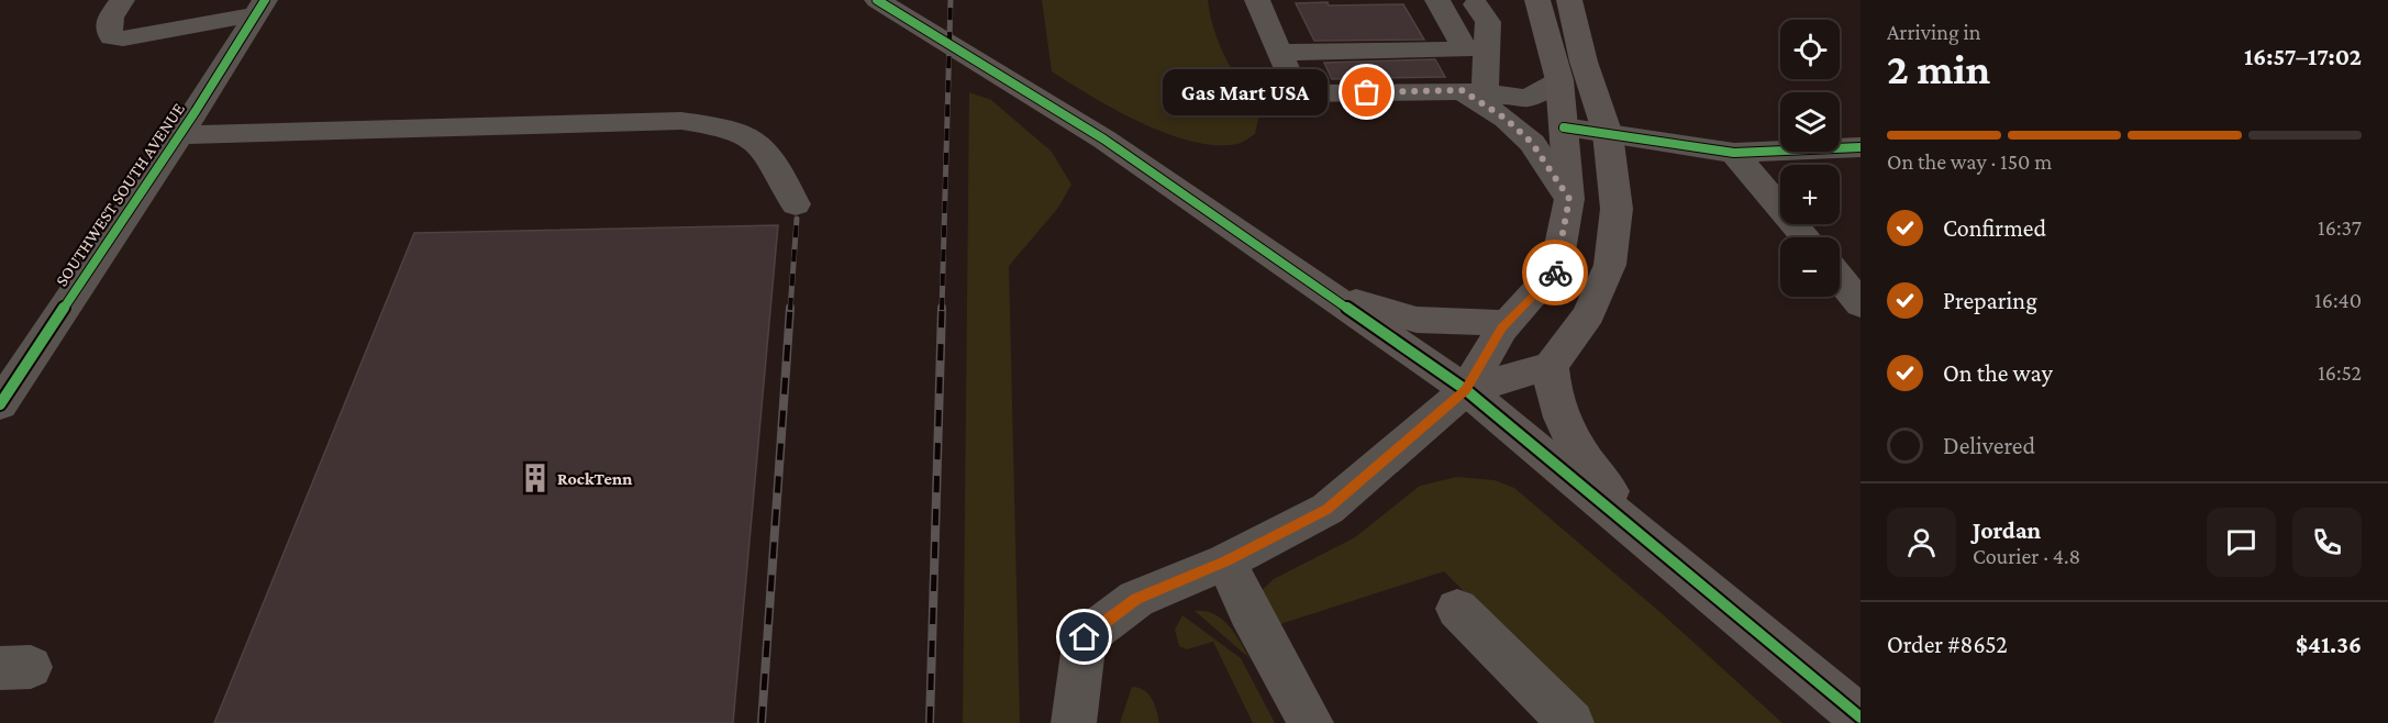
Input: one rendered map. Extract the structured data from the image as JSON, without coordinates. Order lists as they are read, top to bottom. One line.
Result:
{"streets":{"street":["SOUTHWEST SOUTH AVENUE"]},"places":{"other":["Gas Mart USA"],"building":["RockTenn"]},"page":{"heading":["2 min","Arriving in","16:57–17:02"],"panel":["Jordan","Courier · 4.8","Order #8652","$41.36"],"map_buttons":["+","−"],"bubble":"Gas Mart USA","bar":"On the way · 150 m","list":[["Confirmed","16:37"],["Preparing","16:40"],["On the way","16:52"],"Delivered"]}}
